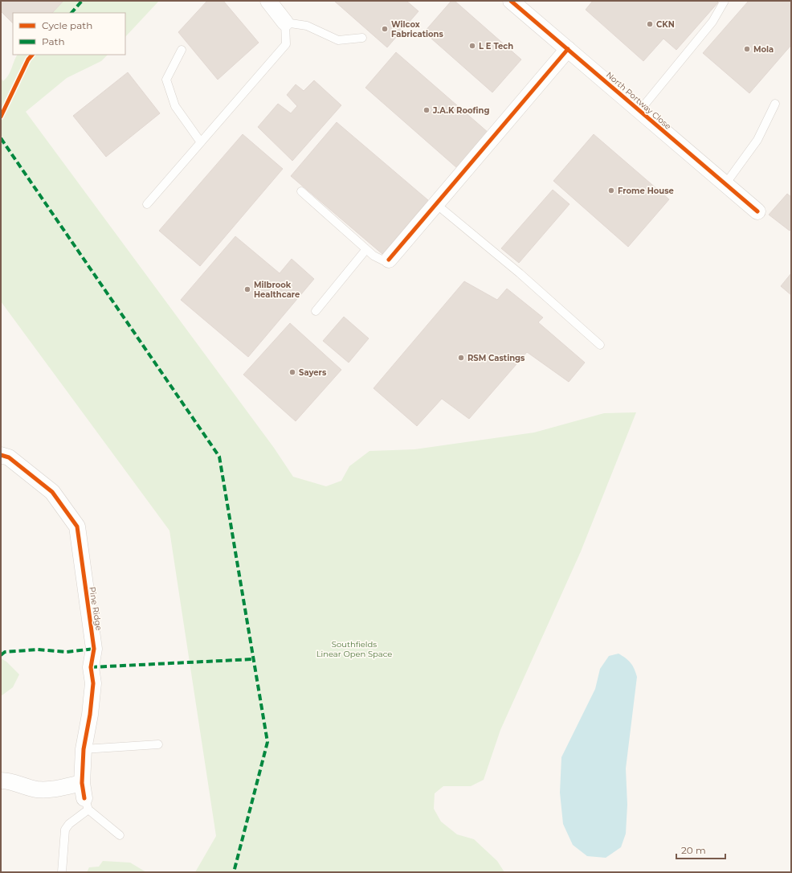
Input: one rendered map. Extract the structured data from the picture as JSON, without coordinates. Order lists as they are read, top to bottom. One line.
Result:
{"streets":{"street":["North Portway Close","Pine Ridge"]},"parks":["Southfields Linear Open Space"],"places":["CKN","Wilcox Fabrications","L E Tech","Mola","J.A.K Roofing","Frome House","Milbrook Healthcare","RSM Castings","Sayers"],"legend":["Cycle path","Path"],"scale_bar":"20 m"}
